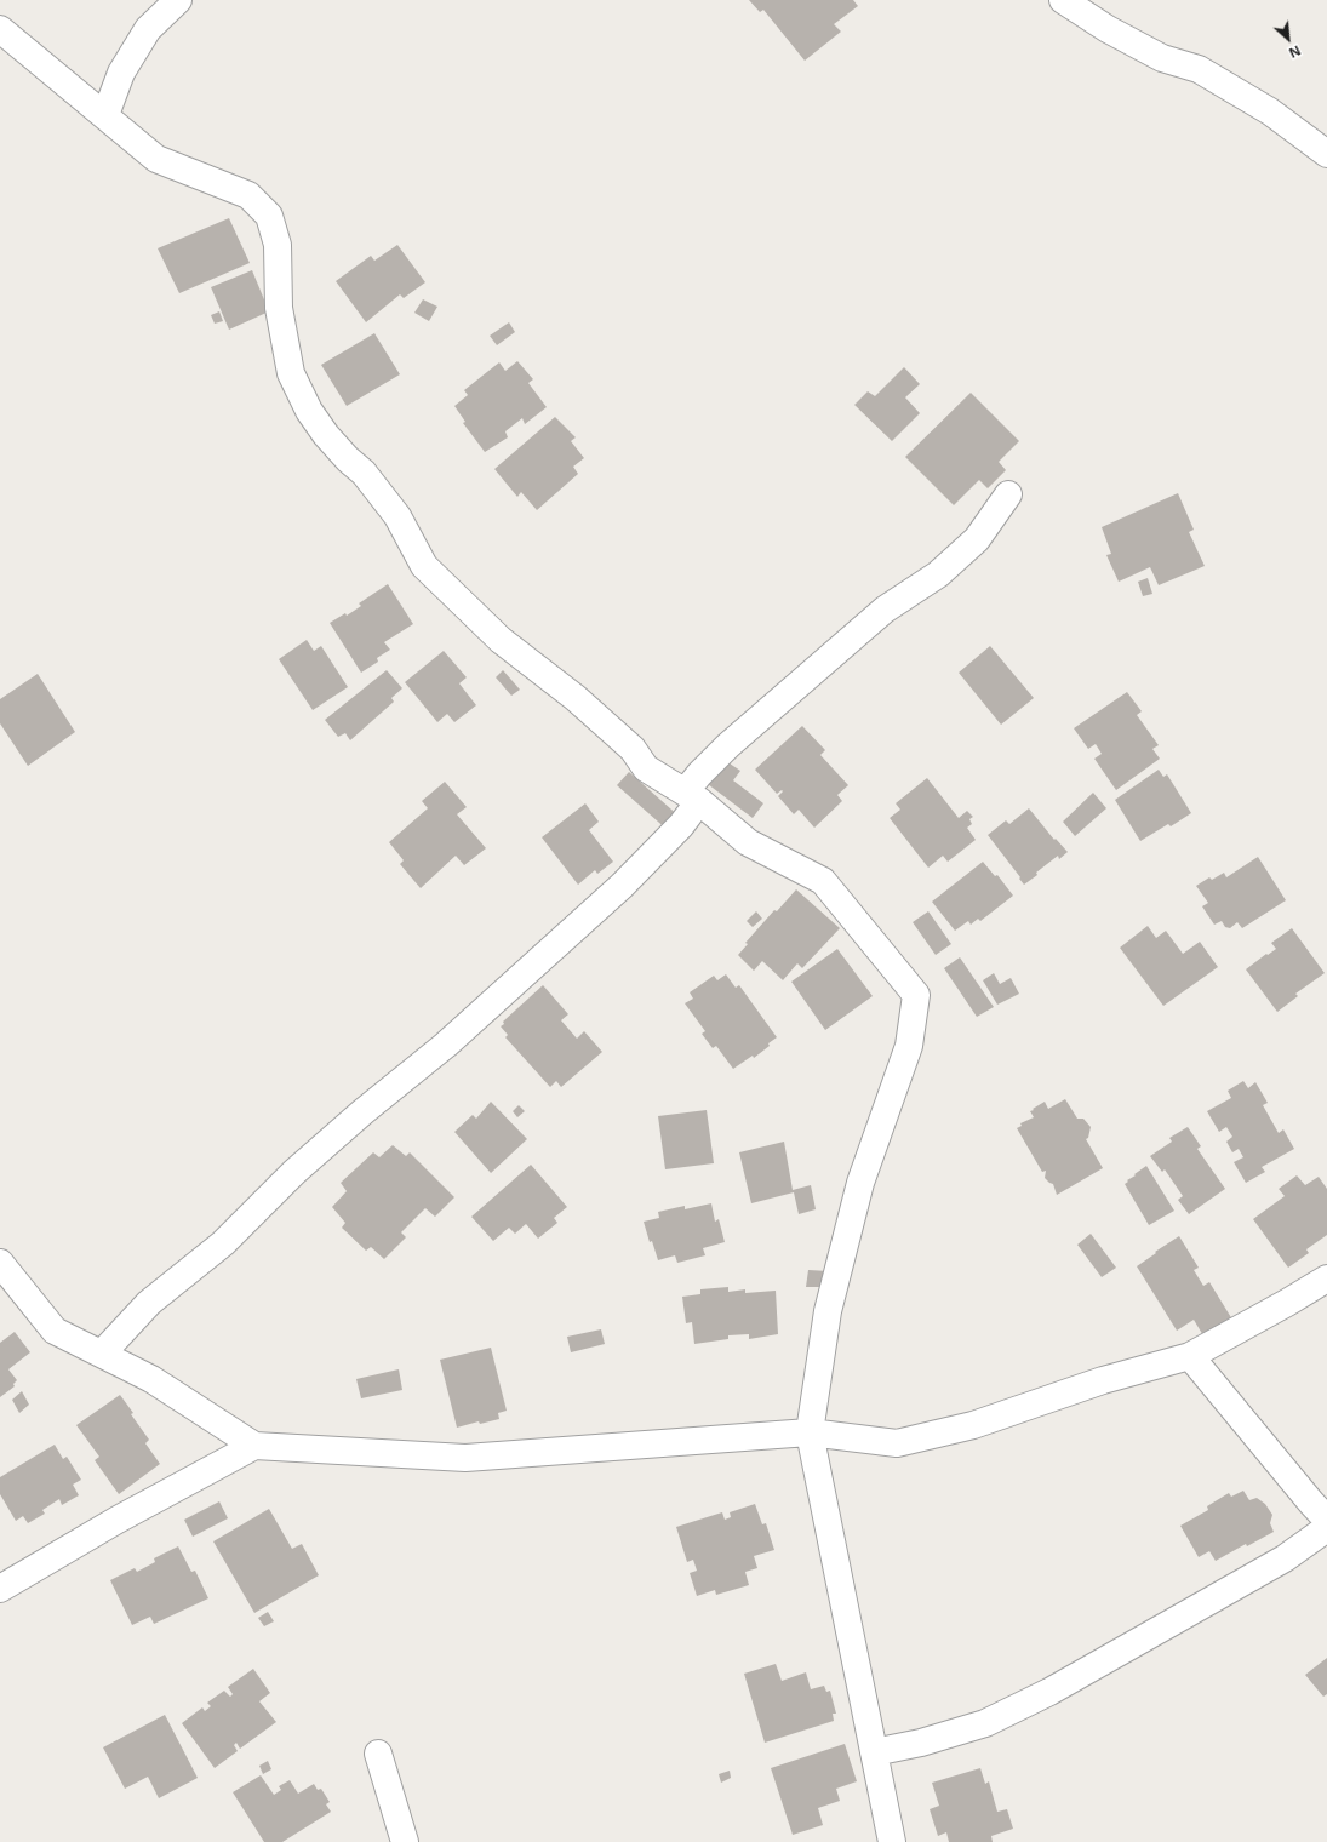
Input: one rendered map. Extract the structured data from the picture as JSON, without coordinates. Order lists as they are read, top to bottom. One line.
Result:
{"north":"bottom right"}
